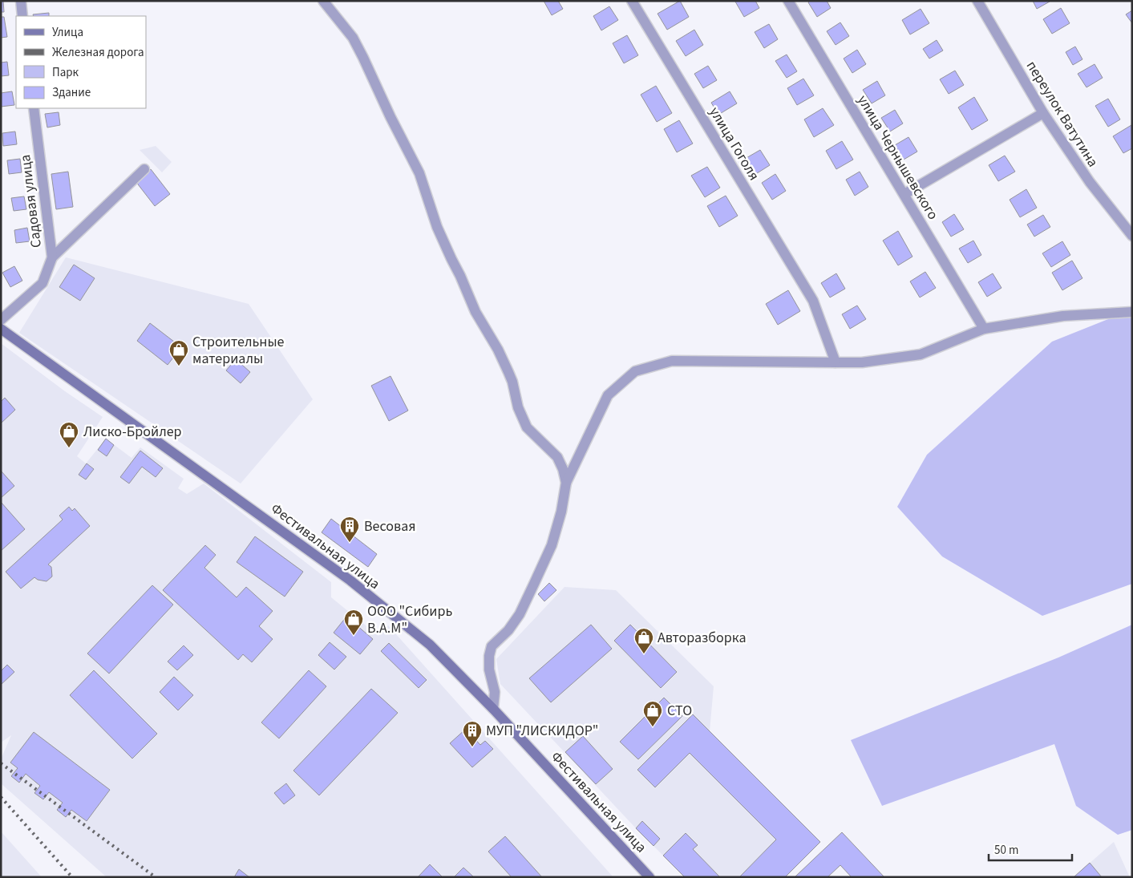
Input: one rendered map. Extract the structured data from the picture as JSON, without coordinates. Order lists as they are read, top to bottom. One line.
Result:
{"streets":{"main road":["Фестивальная улица"],"street":["переулок Ватутина","улица Гоголя","улица Чернышевского","Садовая улица"]},"places":{"shop":["Строительные материалы","Лиско-Бройлер","ООО \"Сибирь В.А.М\"","Авторазборка","СТО"],"building":["Весовая","МУП \"ЛИСКИДОР\""]},"legend":["Улица","Железная дорога","Парк","Здание"],"scale_bar":"50 m"}
